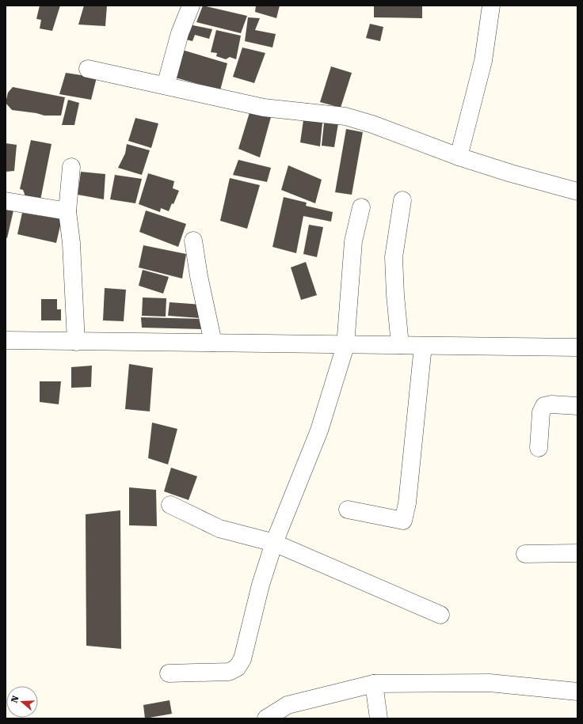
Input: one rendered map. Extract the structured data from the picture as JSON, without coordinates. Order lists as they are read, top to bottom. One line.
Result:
{"north":"left"}
